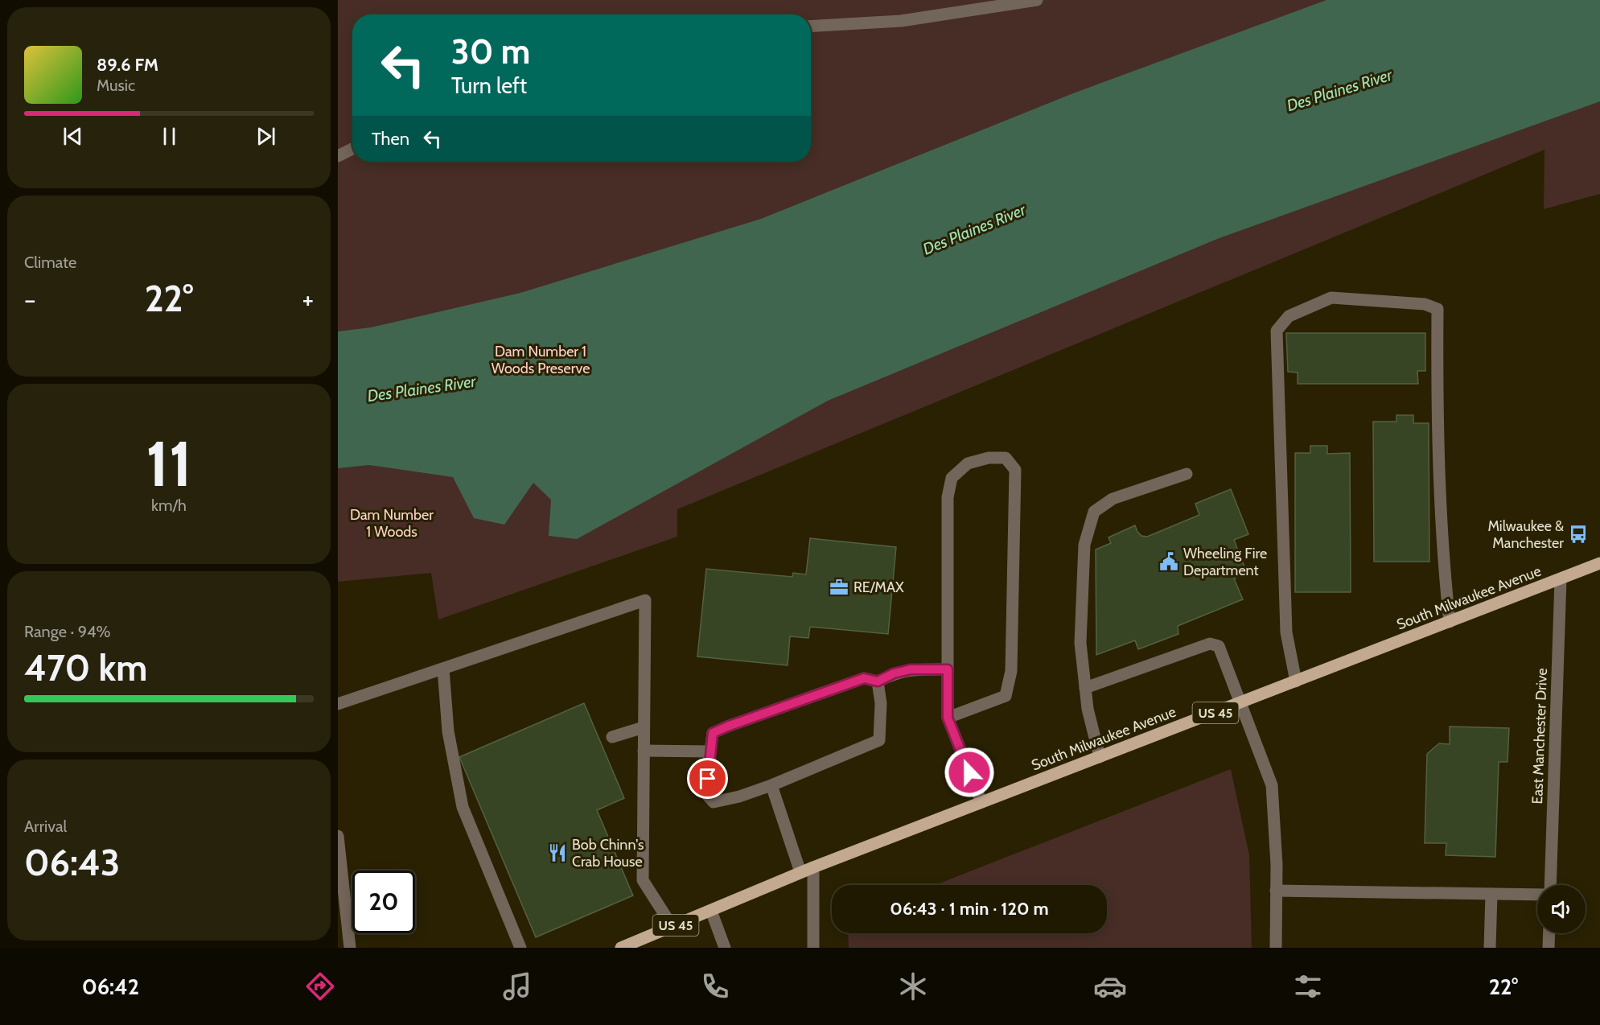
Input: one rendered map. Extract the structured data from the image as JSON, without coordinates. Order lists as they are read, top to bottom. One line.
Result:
{"streets":{"main road":["South Milwaukee Avenue","US 45"],"street":["East Manchester Drive"]},"crossings":[["South Milwaukee Avenue","East Manchester Drive"]],"water":["Des Plaines River"],"parks":["Dam Number 1 Woods Preserve","Dam Number 1 Woods"],"places":{"bus stop":["Milwaukee & Manchester"],"public building":["Wheeling Fire Department"],"office":["RE/MAX"],"restaurant":["Bob Chinn's Crab House"]},"page":{"turn":["30 m","Turn left"],"song":["89.6 FM","Music"],"then":"Then","tile":["Climate",["11","km/h"],["Range · 94%","470 km"],["Arrival","06:43"]],"heat":["−","22°","+"],"limit":"20","trip":"06:43 · 1 min · 120 m","tabs":["06:42","22°"]}}
